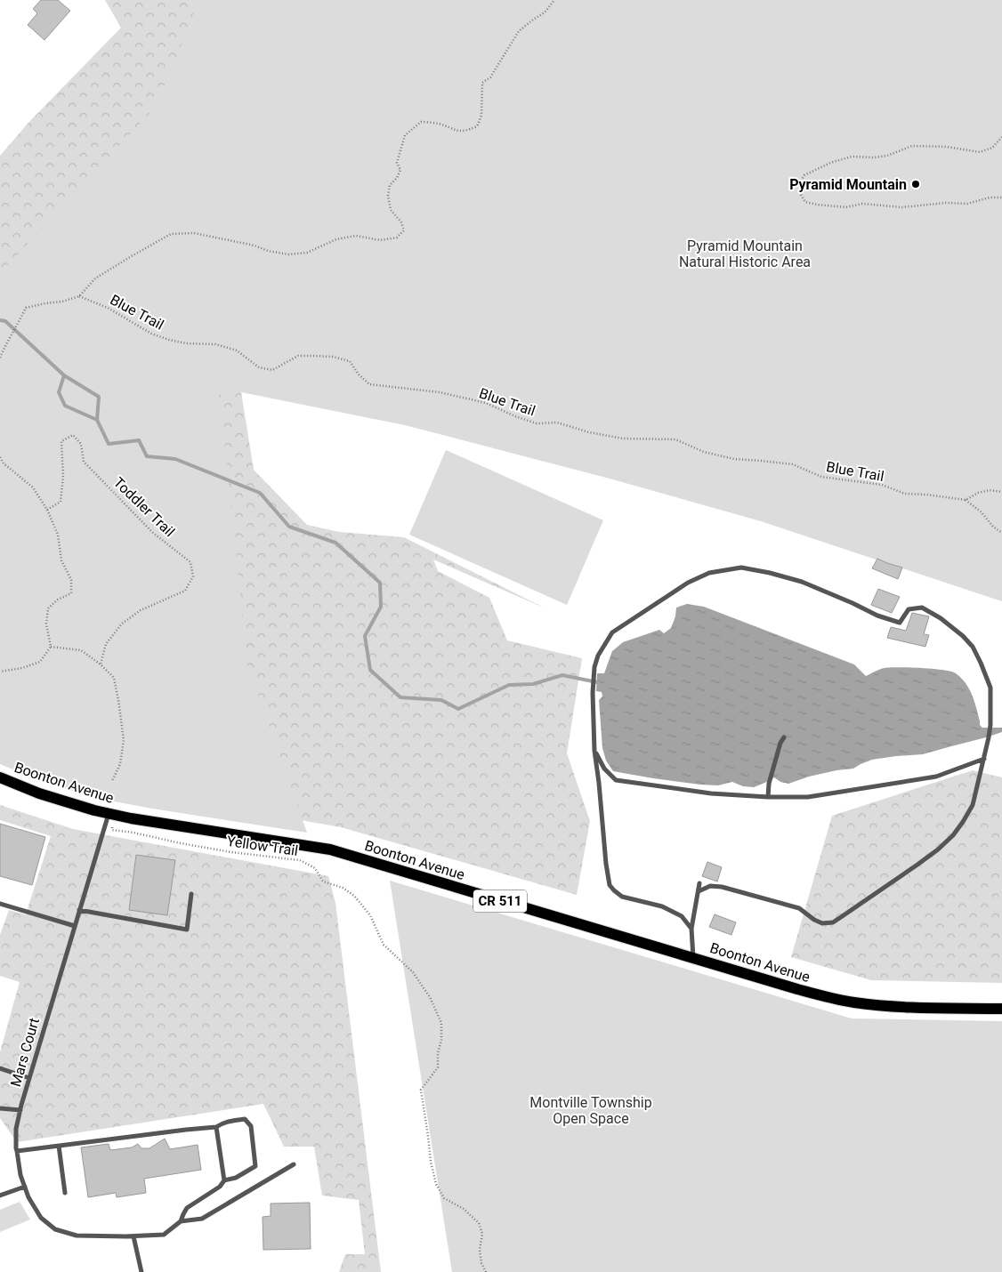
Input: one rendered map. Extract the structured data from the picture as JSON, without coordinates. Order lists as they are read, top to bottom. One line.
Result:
{"streets":{"main road":["Boonton Avenue","CR 511"],"lane":["Mars Court"],"path":["Blue Trail","Toddler Trail","Yellow Trail"]},"crossings":[["Boonton Avenue","Yellow Trail"],["Boonton Avenue","Mars Court"],["Yellow Trail","Mars Court"]],"parks":["Pyramid Mountain Natural Historic Area","Montville Township Open Space"],"places":["Pyramid Mountain"]}
